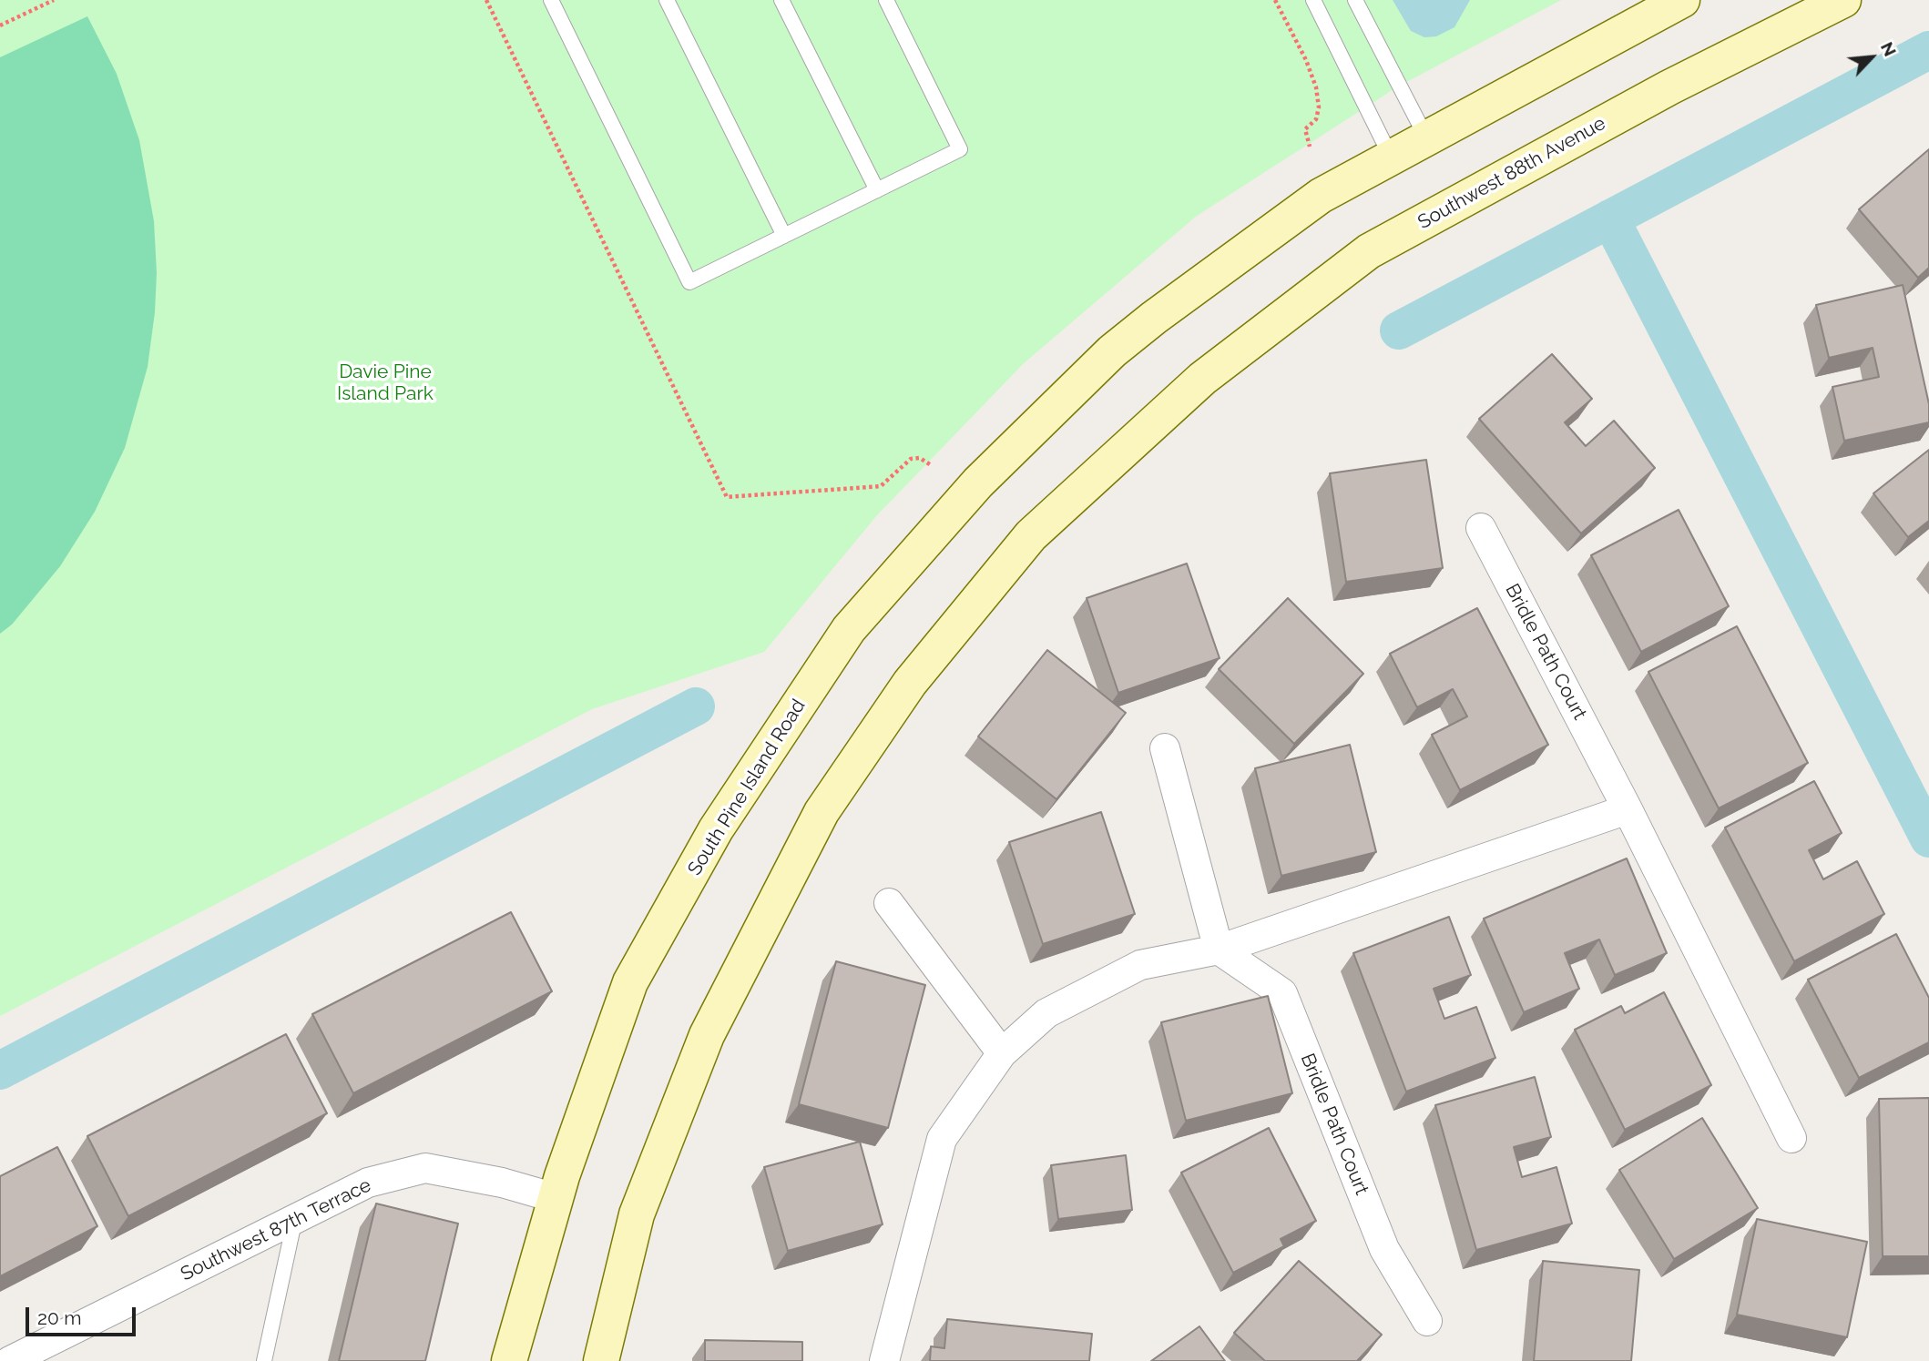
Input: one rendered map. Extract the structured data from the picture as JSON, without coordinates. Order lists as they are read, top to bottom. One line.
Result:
{"streets":{"main road":["Southwest 88th Avenue","South Pine Island Road"],"street":["Bridle Path Court","Southwest 87th Terrace"]},"crossings":[["South Pine Island Road","Southwest 87th Terrace"]],"parks":["Davie Pine Island Park"],"scale_bar":"20 m","north":"top right"}
